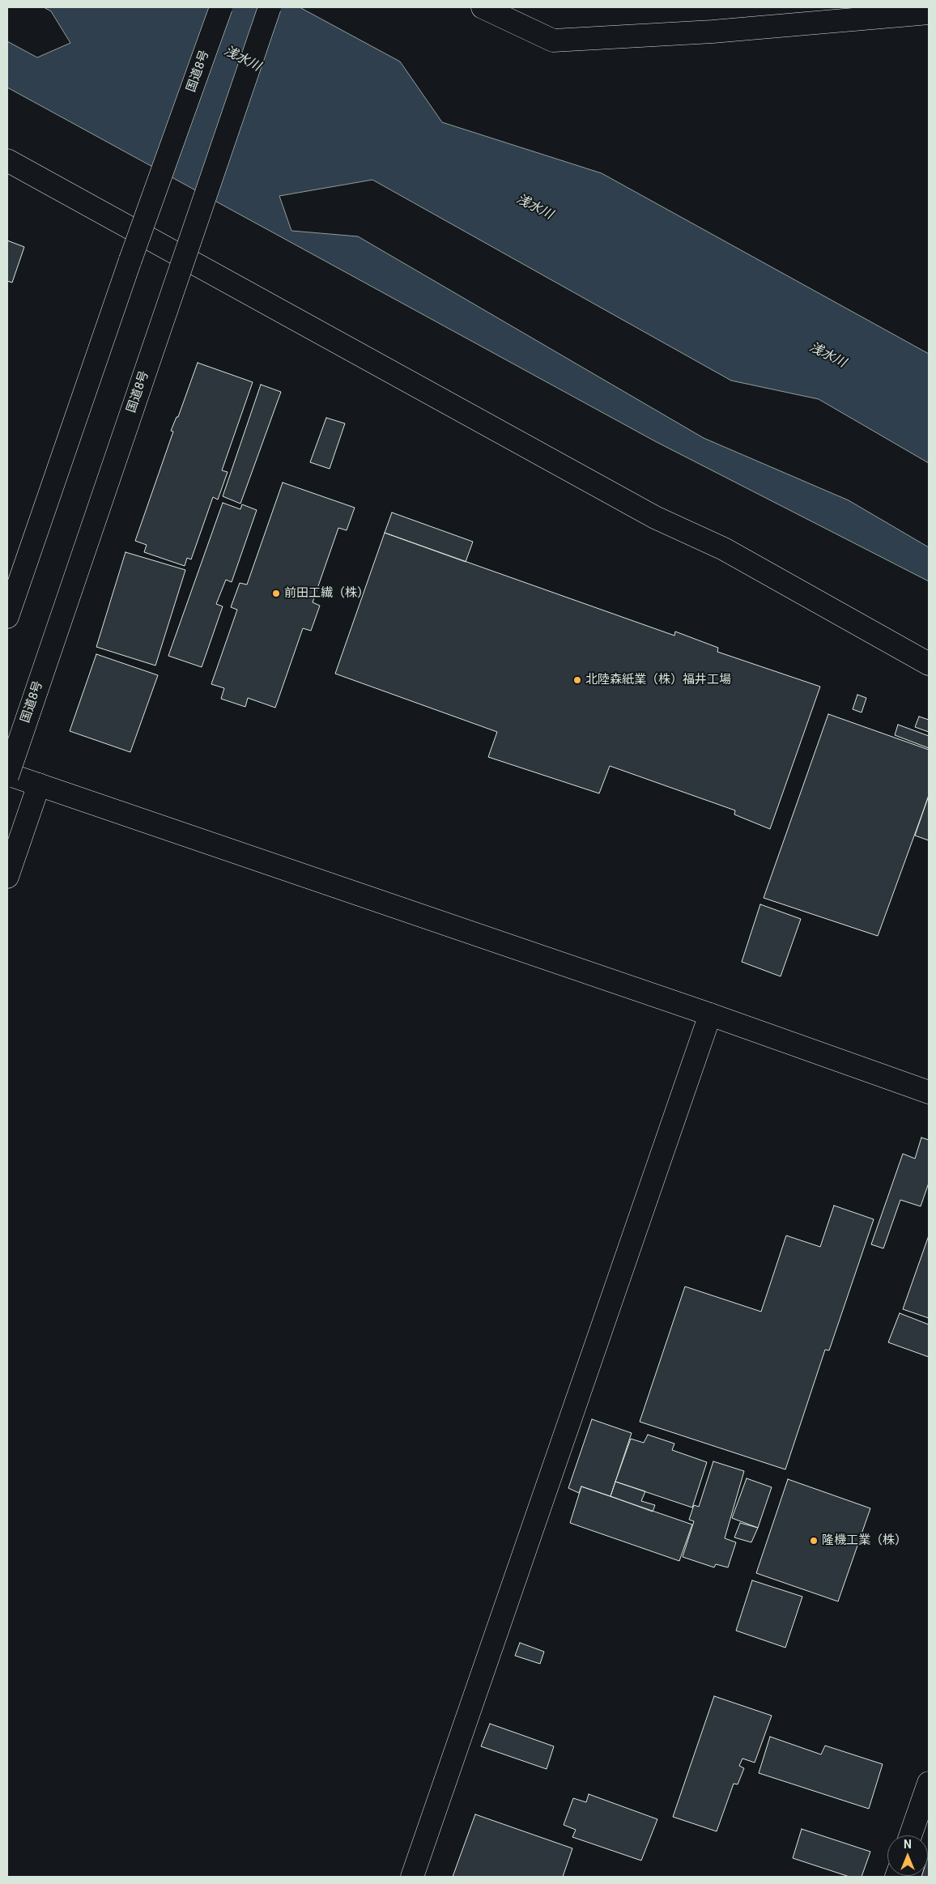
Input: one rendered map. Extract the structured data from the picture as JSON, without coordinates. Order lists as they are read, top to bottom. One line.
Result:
{"streets":{"main road":["国道8号"]},"water":["浅水川"],"places":["前田工繊（株）","北陸森紙業（株）福井工場","隆機工業（株）"],"north":"top"}
